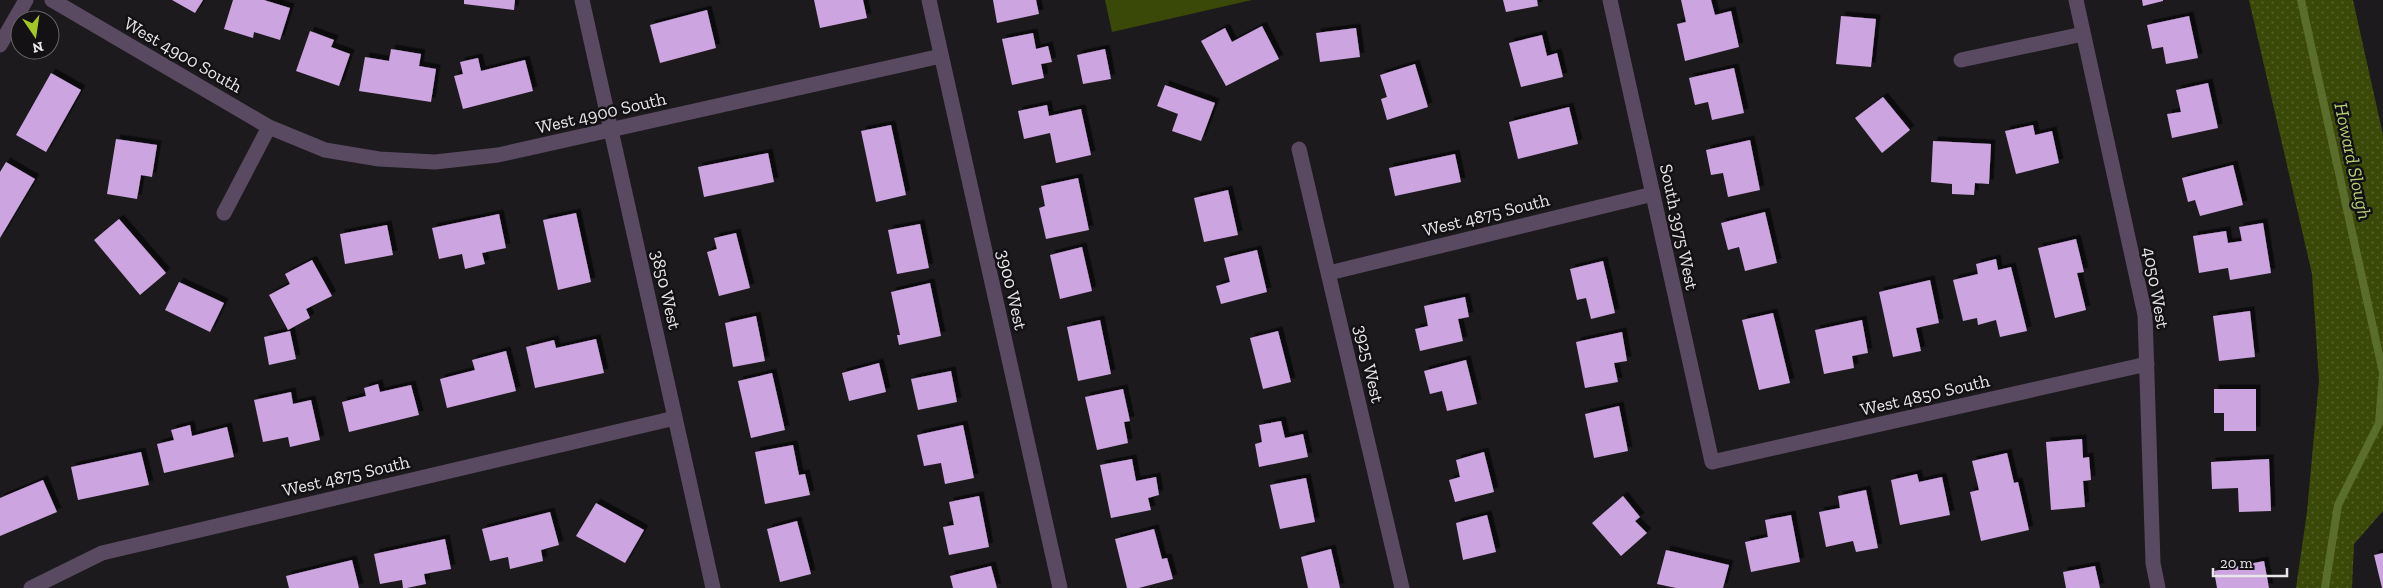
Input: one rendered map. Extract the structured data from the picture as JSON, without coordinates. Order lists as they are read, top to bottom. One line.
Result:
{"streets":{"street":["West 4900 South","West 4875 South","South 3975 West","4050 West","3850 West","3900 West","3925 West","West 4850 South"]},"crossings":[["West 4900 South","3850 West"],["West 4900 South","3900 West"],["West 4875 South","South 3975 West"],["West 4875 South","3850 West"],["West 4875 South","3925 West"],["South 3975 West","West 4850 South"],["4050 West","West 4850 South"]],"water":["Howard Slough"],"scale_bar":"20 m","north":"bottom"}
